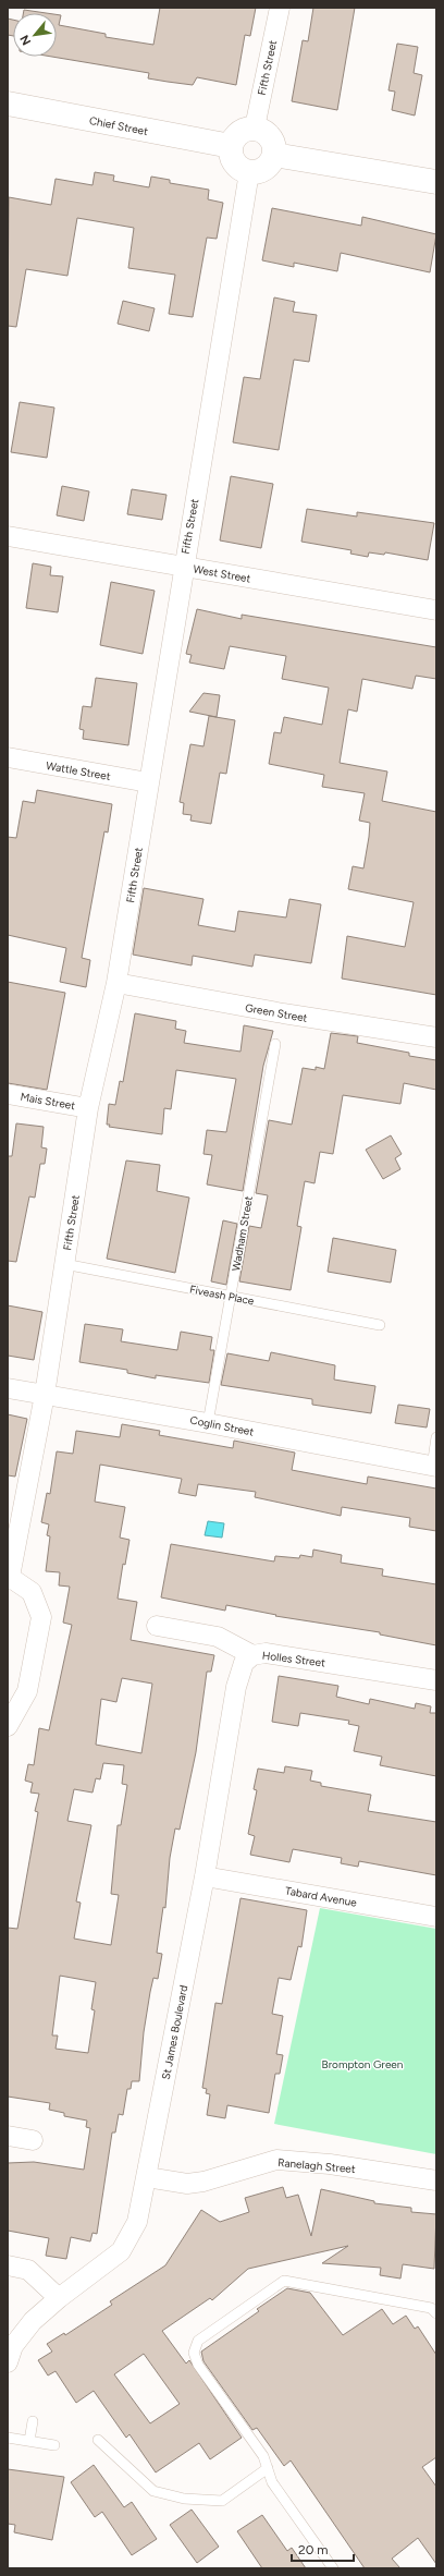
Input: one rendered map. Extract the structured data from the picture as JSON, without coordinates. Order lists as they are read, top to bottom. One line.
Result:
{"streets":{"street":["Fifth Street","Chief Street","West Street","Wattle Street","Green Street","Mais Street","Coglin Street","Holles Street","Tabard Avenue","St James Boulevard","Ranelagh Street"],"lane":["Wadham Street","Fiveash Place"]},"crossings":[["Fifth Street","Chief Street"],["Fifth Street","West Street"],["Fifth Street","Wattle Street"],["Fifth Street","Green Street"],["Fifth Street","Mais Street"],["Fifth Street","Fiveash Place"],["Fifth Street","Coglin Street"],["Wadham Street","Fiveash Place"],["Wadham Street","Coglin Street"],["Holles Street","St James Boulevard"],["Tabard Avenue","St James Boulevard"],["St James Boulevard","Ranelagh Street"]],"parks":["Brompton Green"],"scale_bar":"20 m","north":"bottom left"}
